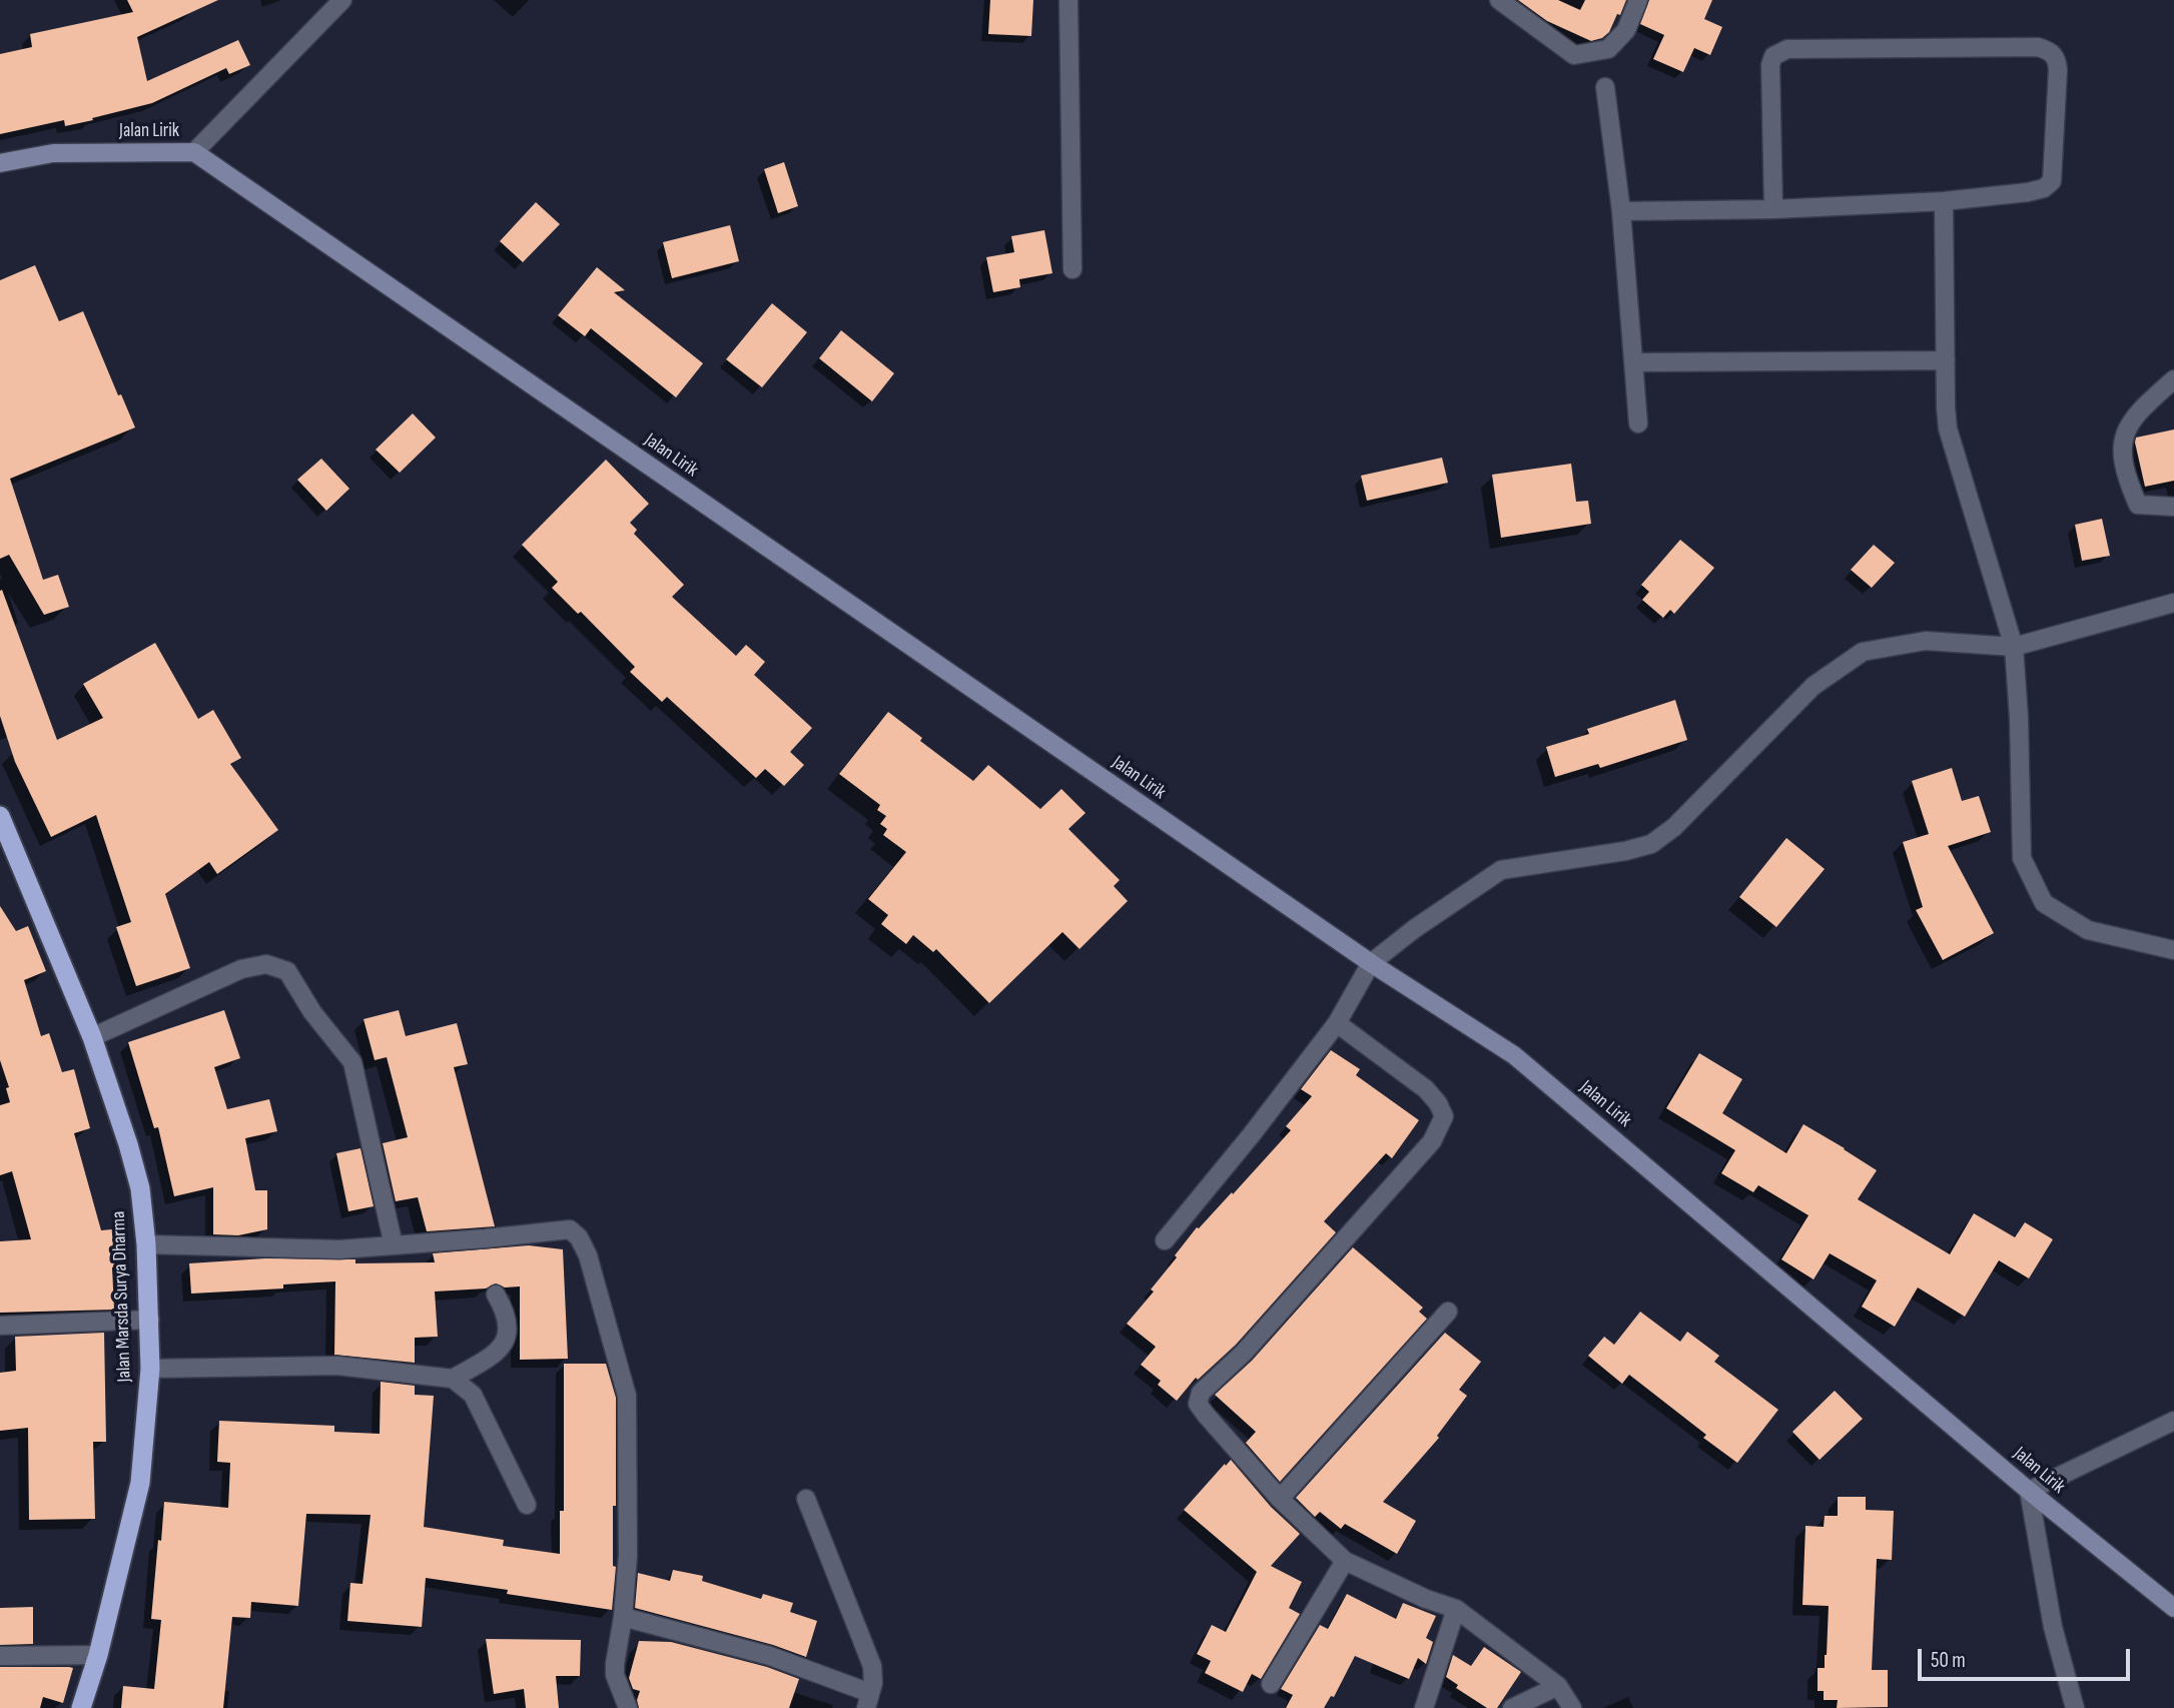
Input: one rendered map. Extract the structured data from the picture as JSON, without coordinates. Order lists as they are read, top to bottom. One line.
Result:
{"streets":{"highway":["Jalan Marsda Surya Dharma"],"main road":["Jalan Lirik"]},"scale_bar":"50 m"}
